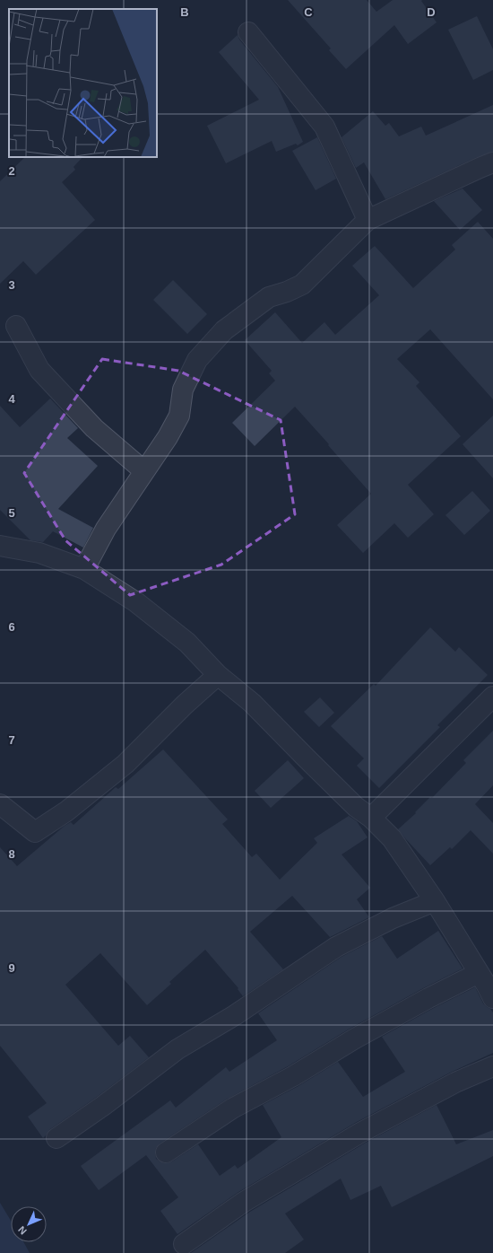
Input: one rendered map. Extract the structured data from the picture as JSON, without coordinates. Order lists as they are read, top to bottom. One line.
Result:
{"north":"bottom left","grid":{"columns":["B","C","D"],"rows":["2","3","4","5","6","7","8","9"]}}
